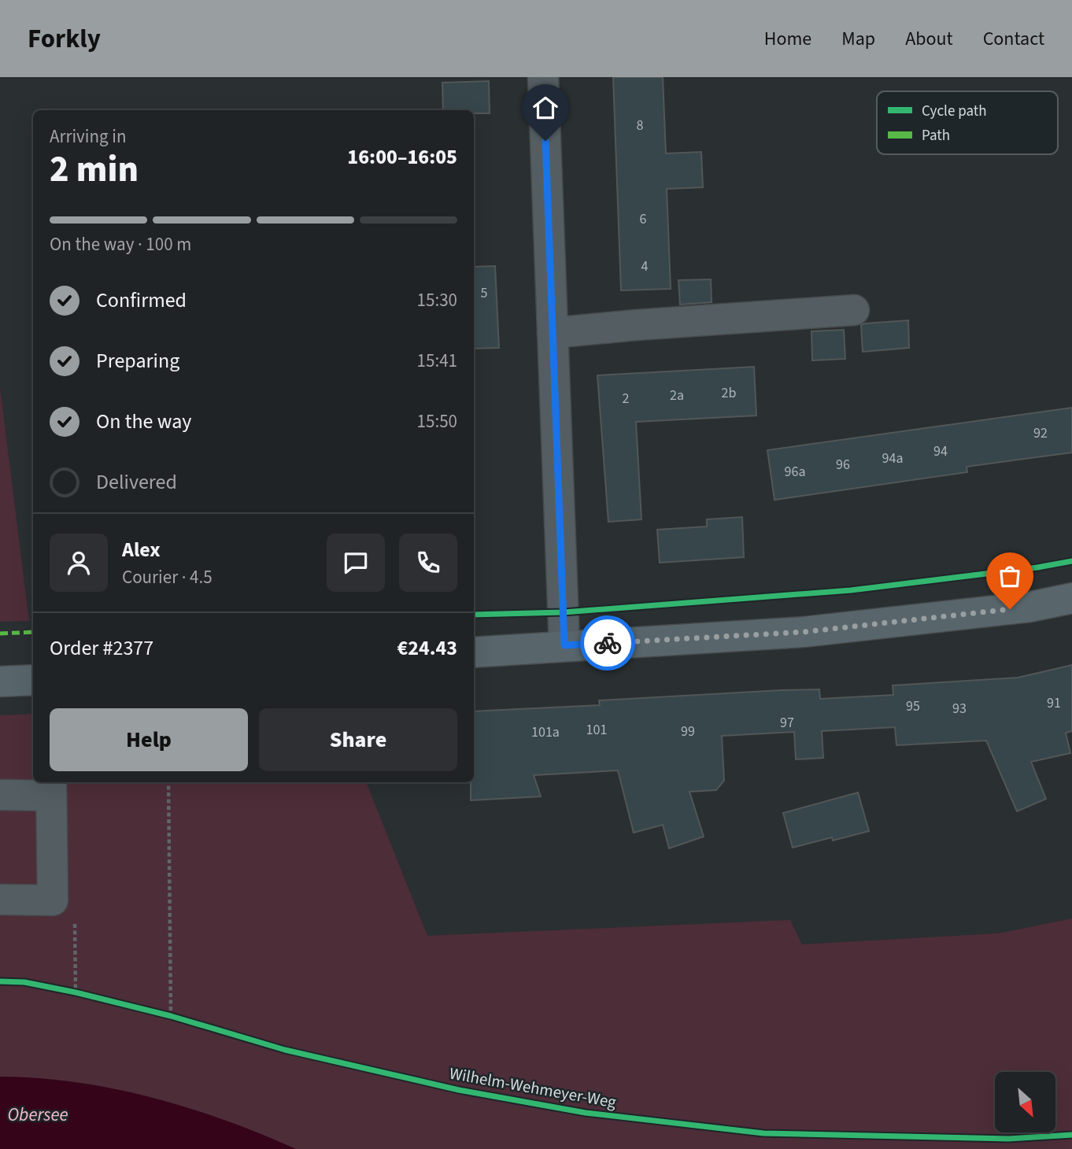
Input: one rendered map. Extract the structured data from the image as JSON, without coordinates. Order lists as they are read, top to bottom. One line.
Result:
{"streets":{"cycle path":["Wilhelm-Wehmeyer-Weg"]},"water":["Obersee"],"house_numbers":["8","6","4","5","2b","2a","2","92","94","94a","96","96a","91","95","93","97","101","99","101a"],"legend":["Cycle path","Path"],"north":"bottom right","page":{"header":"Forkly","nav":["Home","Map","About","Contact"],"heading":["2 min","Arriving in","16:00–16:05"],"panel":["Alex","Courier · 4.5","Order #2377","€24.43"],"bar":"On the way · 100 m","list":[["Confirmed","15:30"],["Preparing","15:41"],["On the way","15:50"],"Delivered"],"buttons":["Help","Share"]}}
